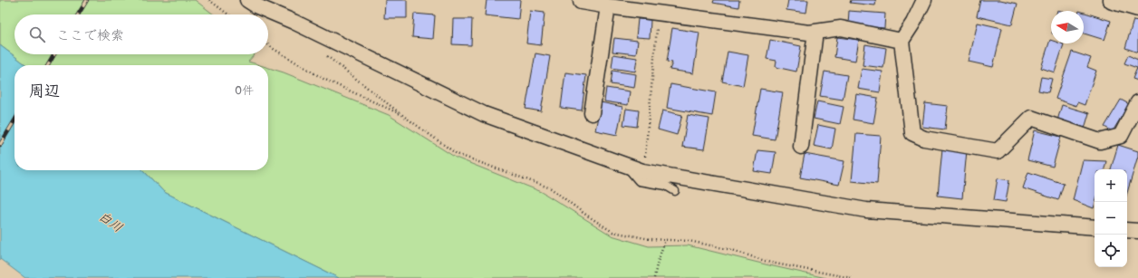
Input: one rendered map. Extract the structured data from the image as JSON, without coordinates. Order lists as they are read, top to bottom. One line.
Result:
{"water":["白川"],"north":"left","page":{"search":"ここで検索","heading":["周辺","0件"],"map_buttons":["+","−"]}}
